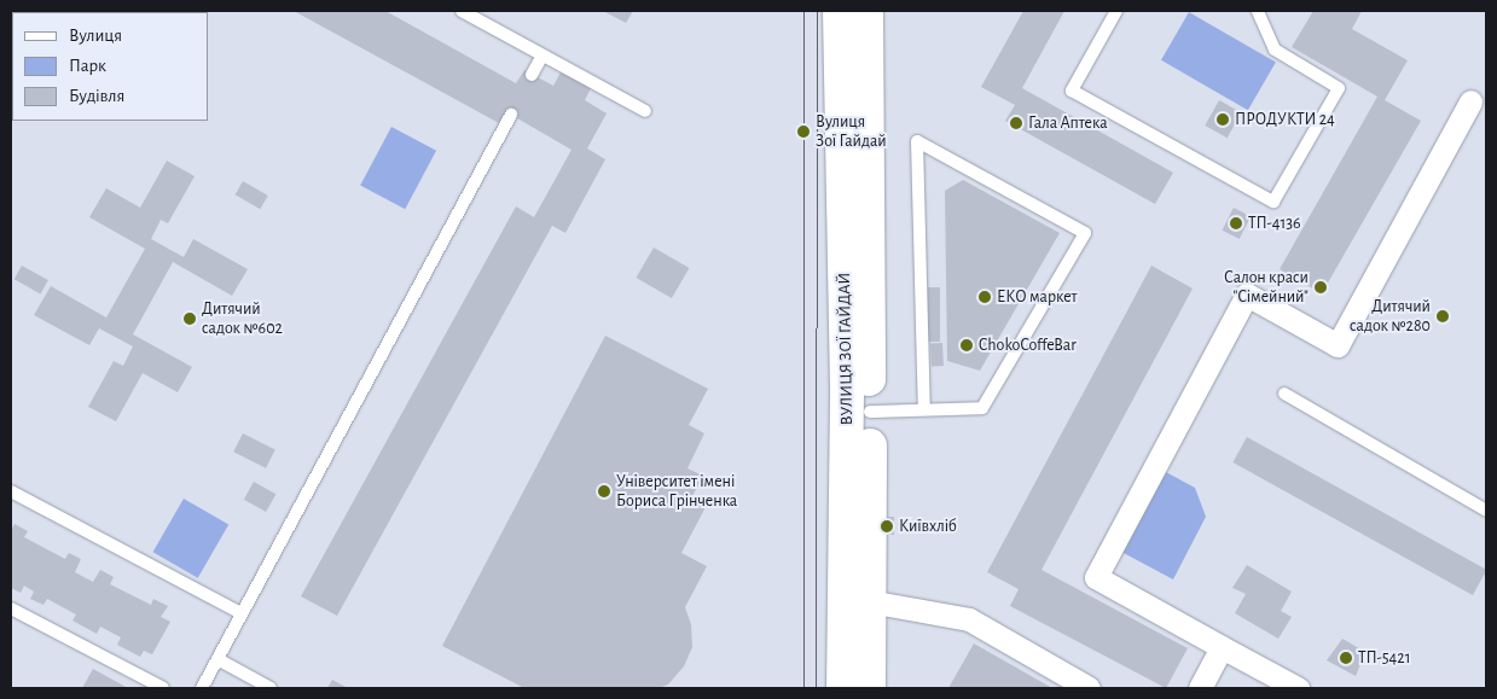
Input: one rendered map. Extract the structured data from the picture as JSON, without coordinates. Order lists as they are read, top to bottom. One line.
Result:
{"streets":{"main road":["ВУЛИЦЯ ЗОЇ ГАЙДАЙ"]},"places":["ПРОДУКТИ 24","Гала Аптека","Вулиця Зої Гайдай","ТП-4136","Салон краси \"Сімейний\"","ЕКО маркет","Дитячий садок №280","Дитячий садок №602","ChokoCoffeBar","Університет імені Бориса Грінченка","Київхліб","ТП-5421"],"legend":["Вулиця","Парк","Будівля"]}
